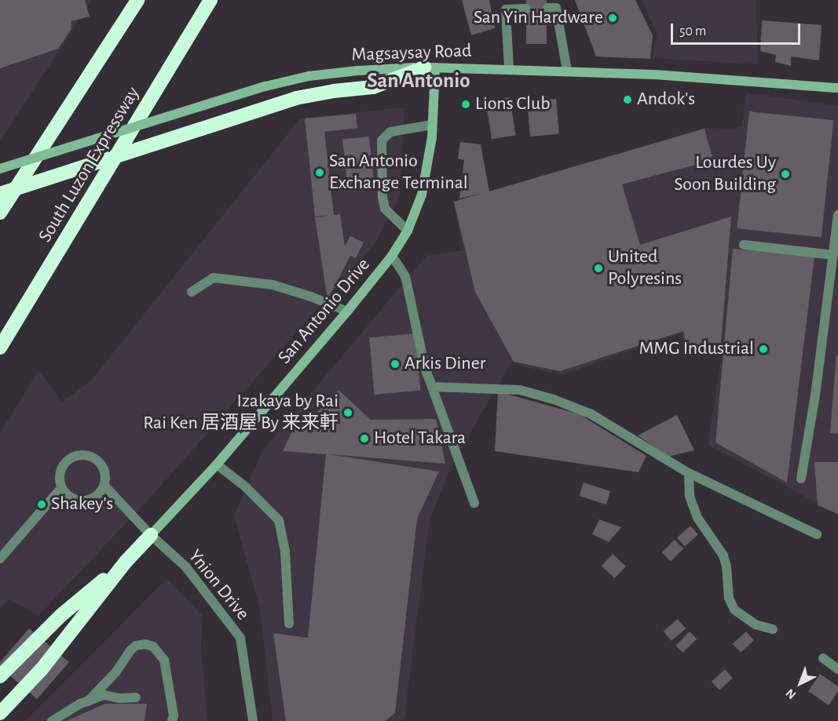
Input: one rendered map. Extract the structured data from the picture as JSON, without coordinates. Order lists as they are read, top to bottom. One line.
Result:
{"streets":{"highway":["South Luzon Expressway"],"main road":["Magsaysay Road","San Antonio Drive"],"street":["Ynion Drive"]},"crossings":[["Magsaysay Road","San Antonio Drive"],["San Antonio Drive","Ynion Drive"]],"districts":["San Antonio"],"places":["San Yin Hardware","Andok's","Lions Club","San Antonio Exchange Terminal","Lourdes Uy Soon Building","United Polyresins","MMG Industrial","Arkis Diner","Izakaya by Rai Rai Ken 居酒屋 By 来来軒","Hotel Takara","Shakey's"],"scale_bar":"50 m","north":"bottom left"}
